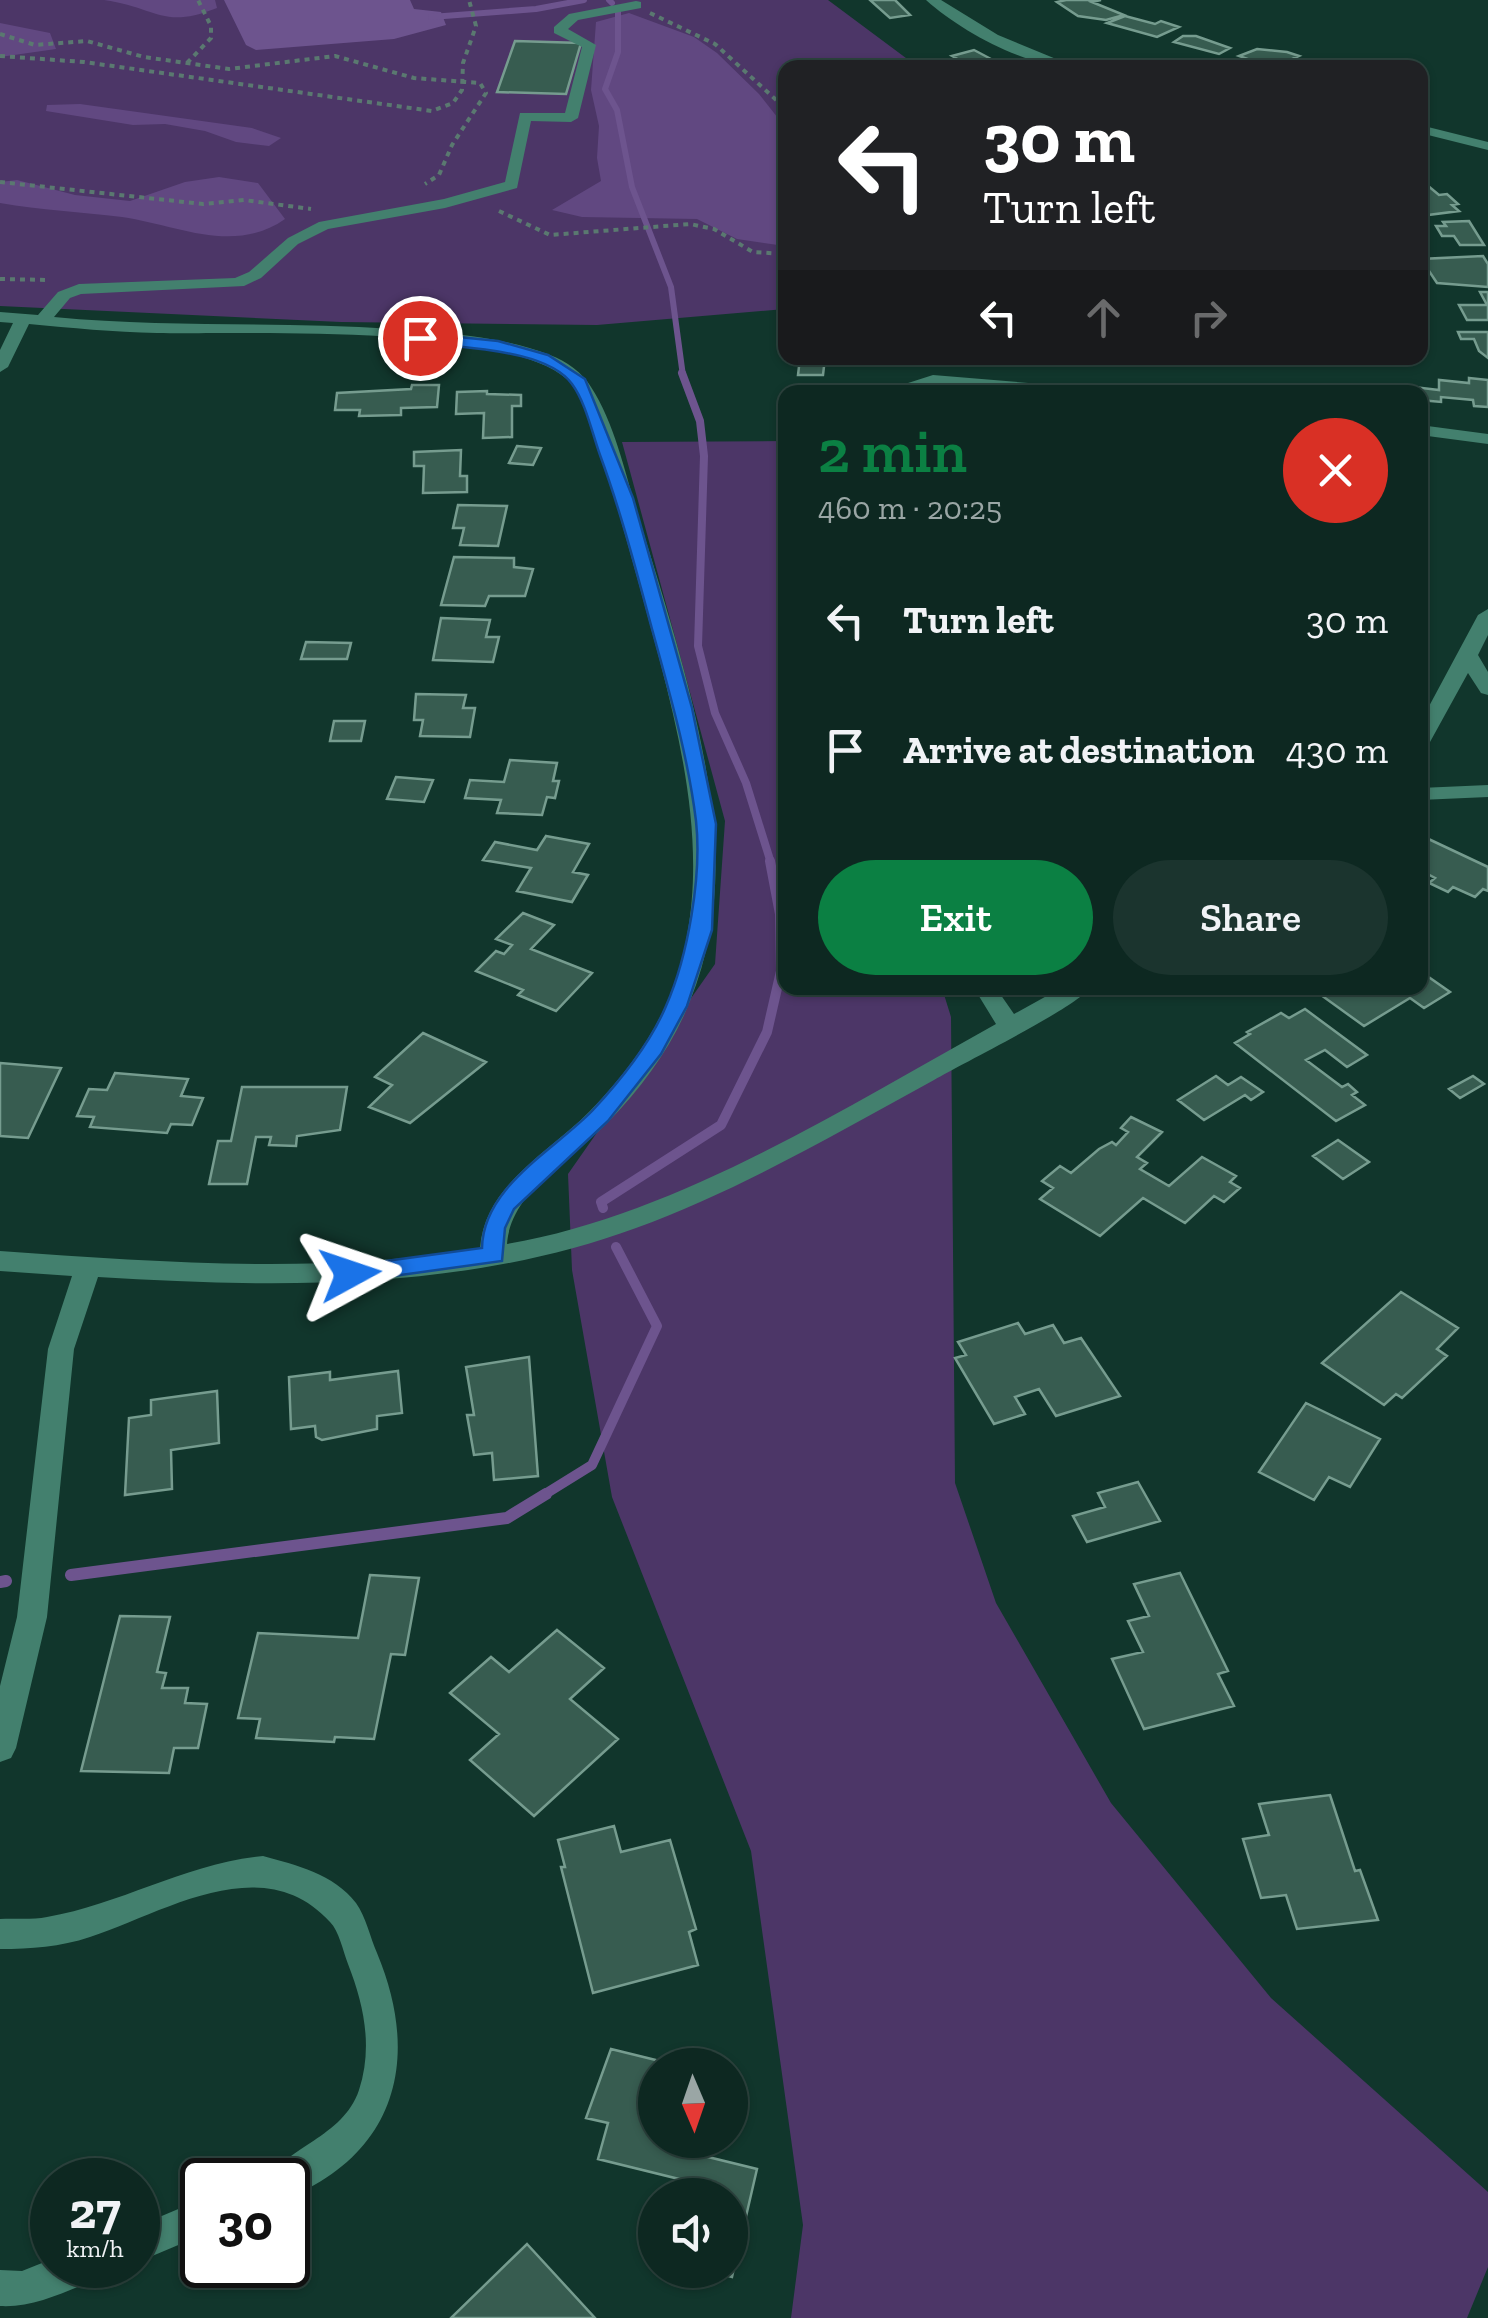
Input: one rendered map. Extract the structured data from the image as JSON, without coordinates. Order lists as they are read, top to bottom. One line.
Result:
{"north":"bottom","page":{"turn":["30 m","Turn left"],"heading":["2 min","460 m · 20:25"],"list":[{"name":"Turn left","value":"30 m"},{"name":"Arrive at destination","value":"430 m"}],"buttons":["Exit","Share"],"speed":"27 km/h","limit":"30"}}
